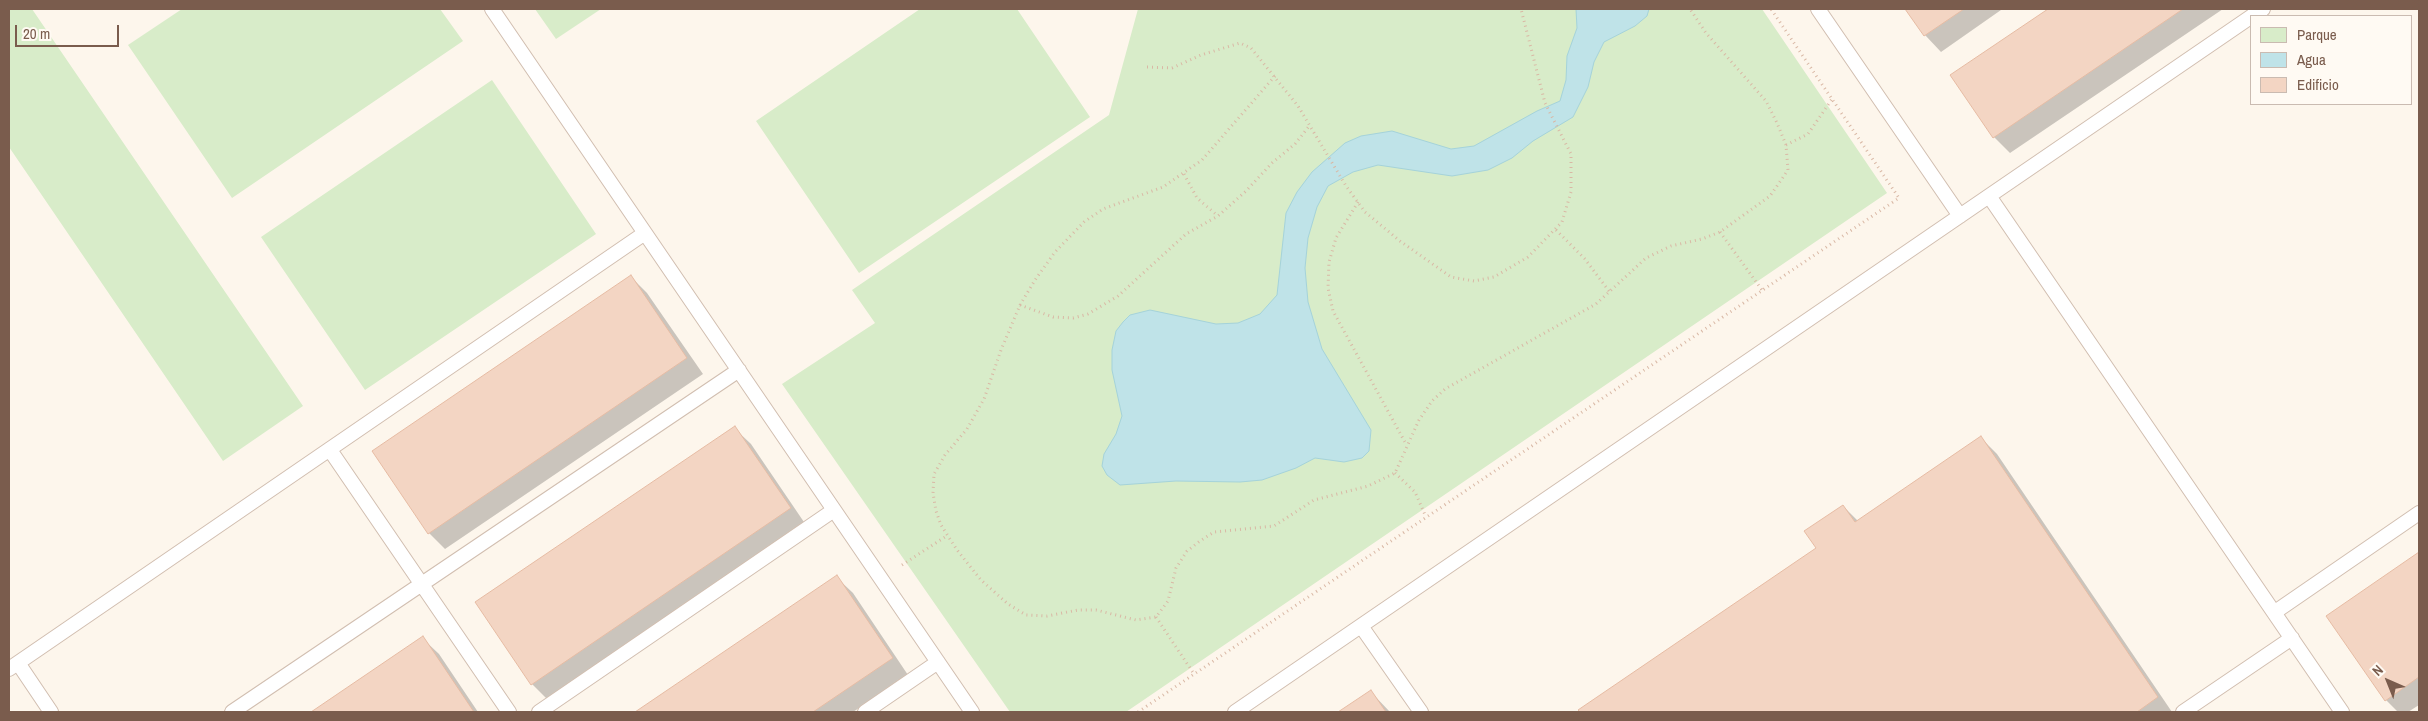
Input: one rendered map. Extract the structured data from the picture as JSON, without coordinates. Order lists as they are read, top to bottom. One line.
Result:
{"legend":["Parque","Agua","Edificio"],"scale_bar":"20 m","north":"top left"}
